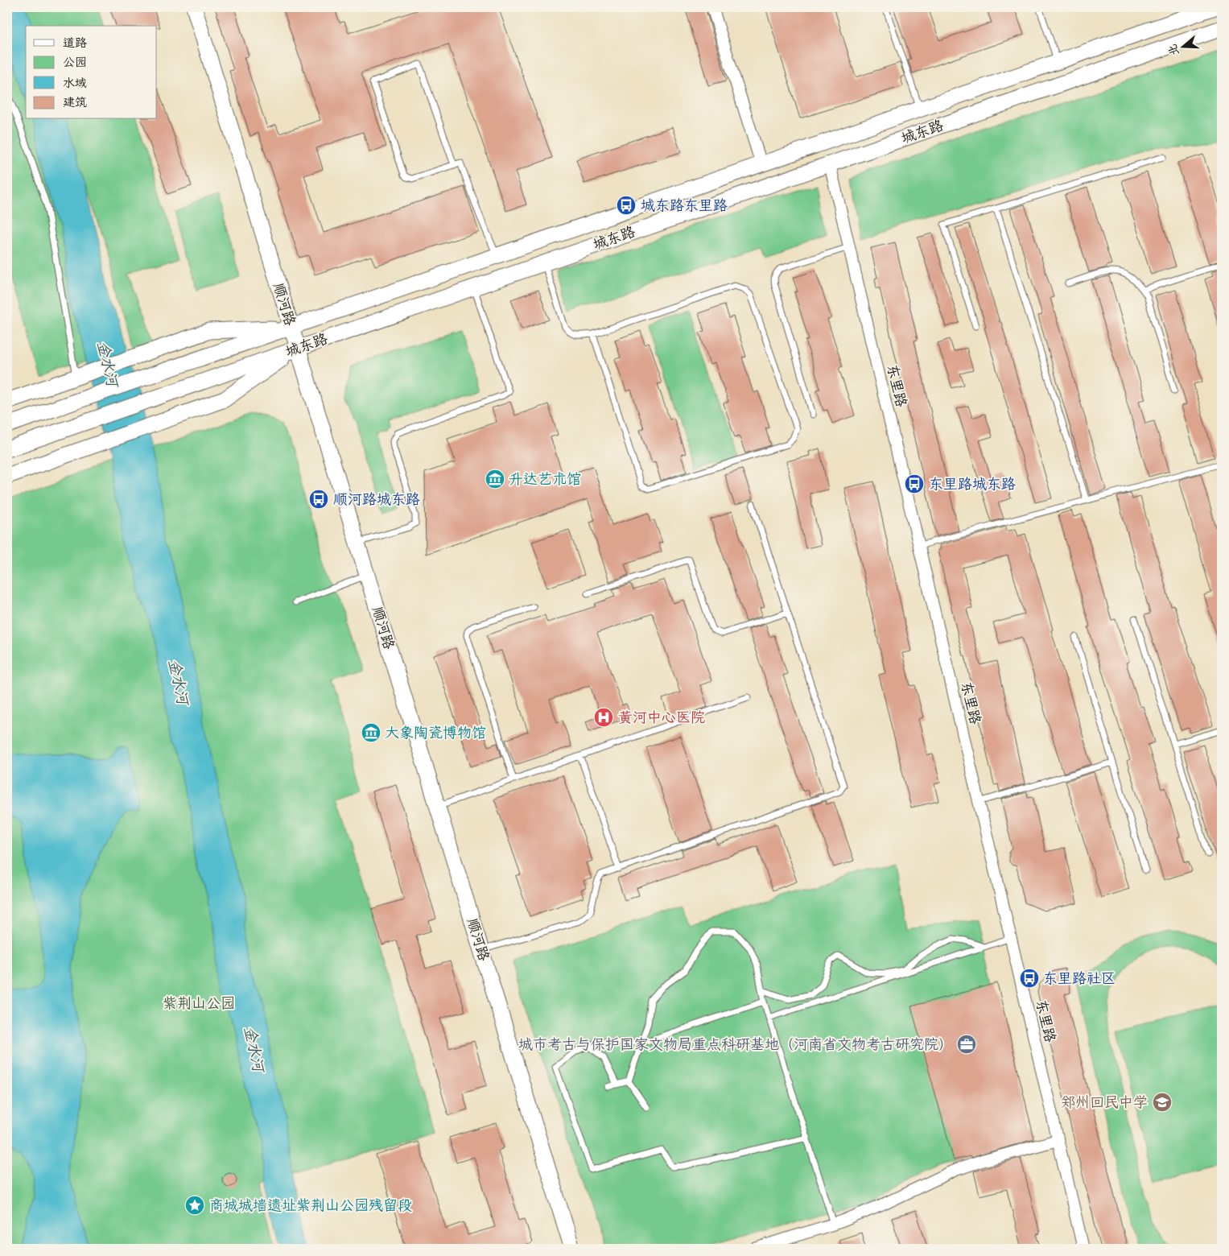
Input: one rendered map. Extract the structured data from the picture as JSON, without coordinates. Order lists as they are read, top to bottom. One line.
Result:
{"streets":{"main road":["城东路","顺河路"],"street":["东里路"]},"crossings":[["城东路","顺河路"],["城东路","东里路"]],"water":["金水河"],"parks":["紫荆山公园"],"places":{"bus stop":["城东路东里路","东里路城东路","顺河路城东路","东里路社区"],"museum":["升达艺术馆","大象陶瓷博物馆"],"hospital":["黄河中心医院"],"office":["城市考古与保护国家文物局重点科研基地（河南省文物考古研究院）"],"school or university":["郑州回民中学"],"place":["商城城墙遗址紫荆山公园残留段"]},"legend":["道路","公园","水域","建筑"],"north":"left"}
